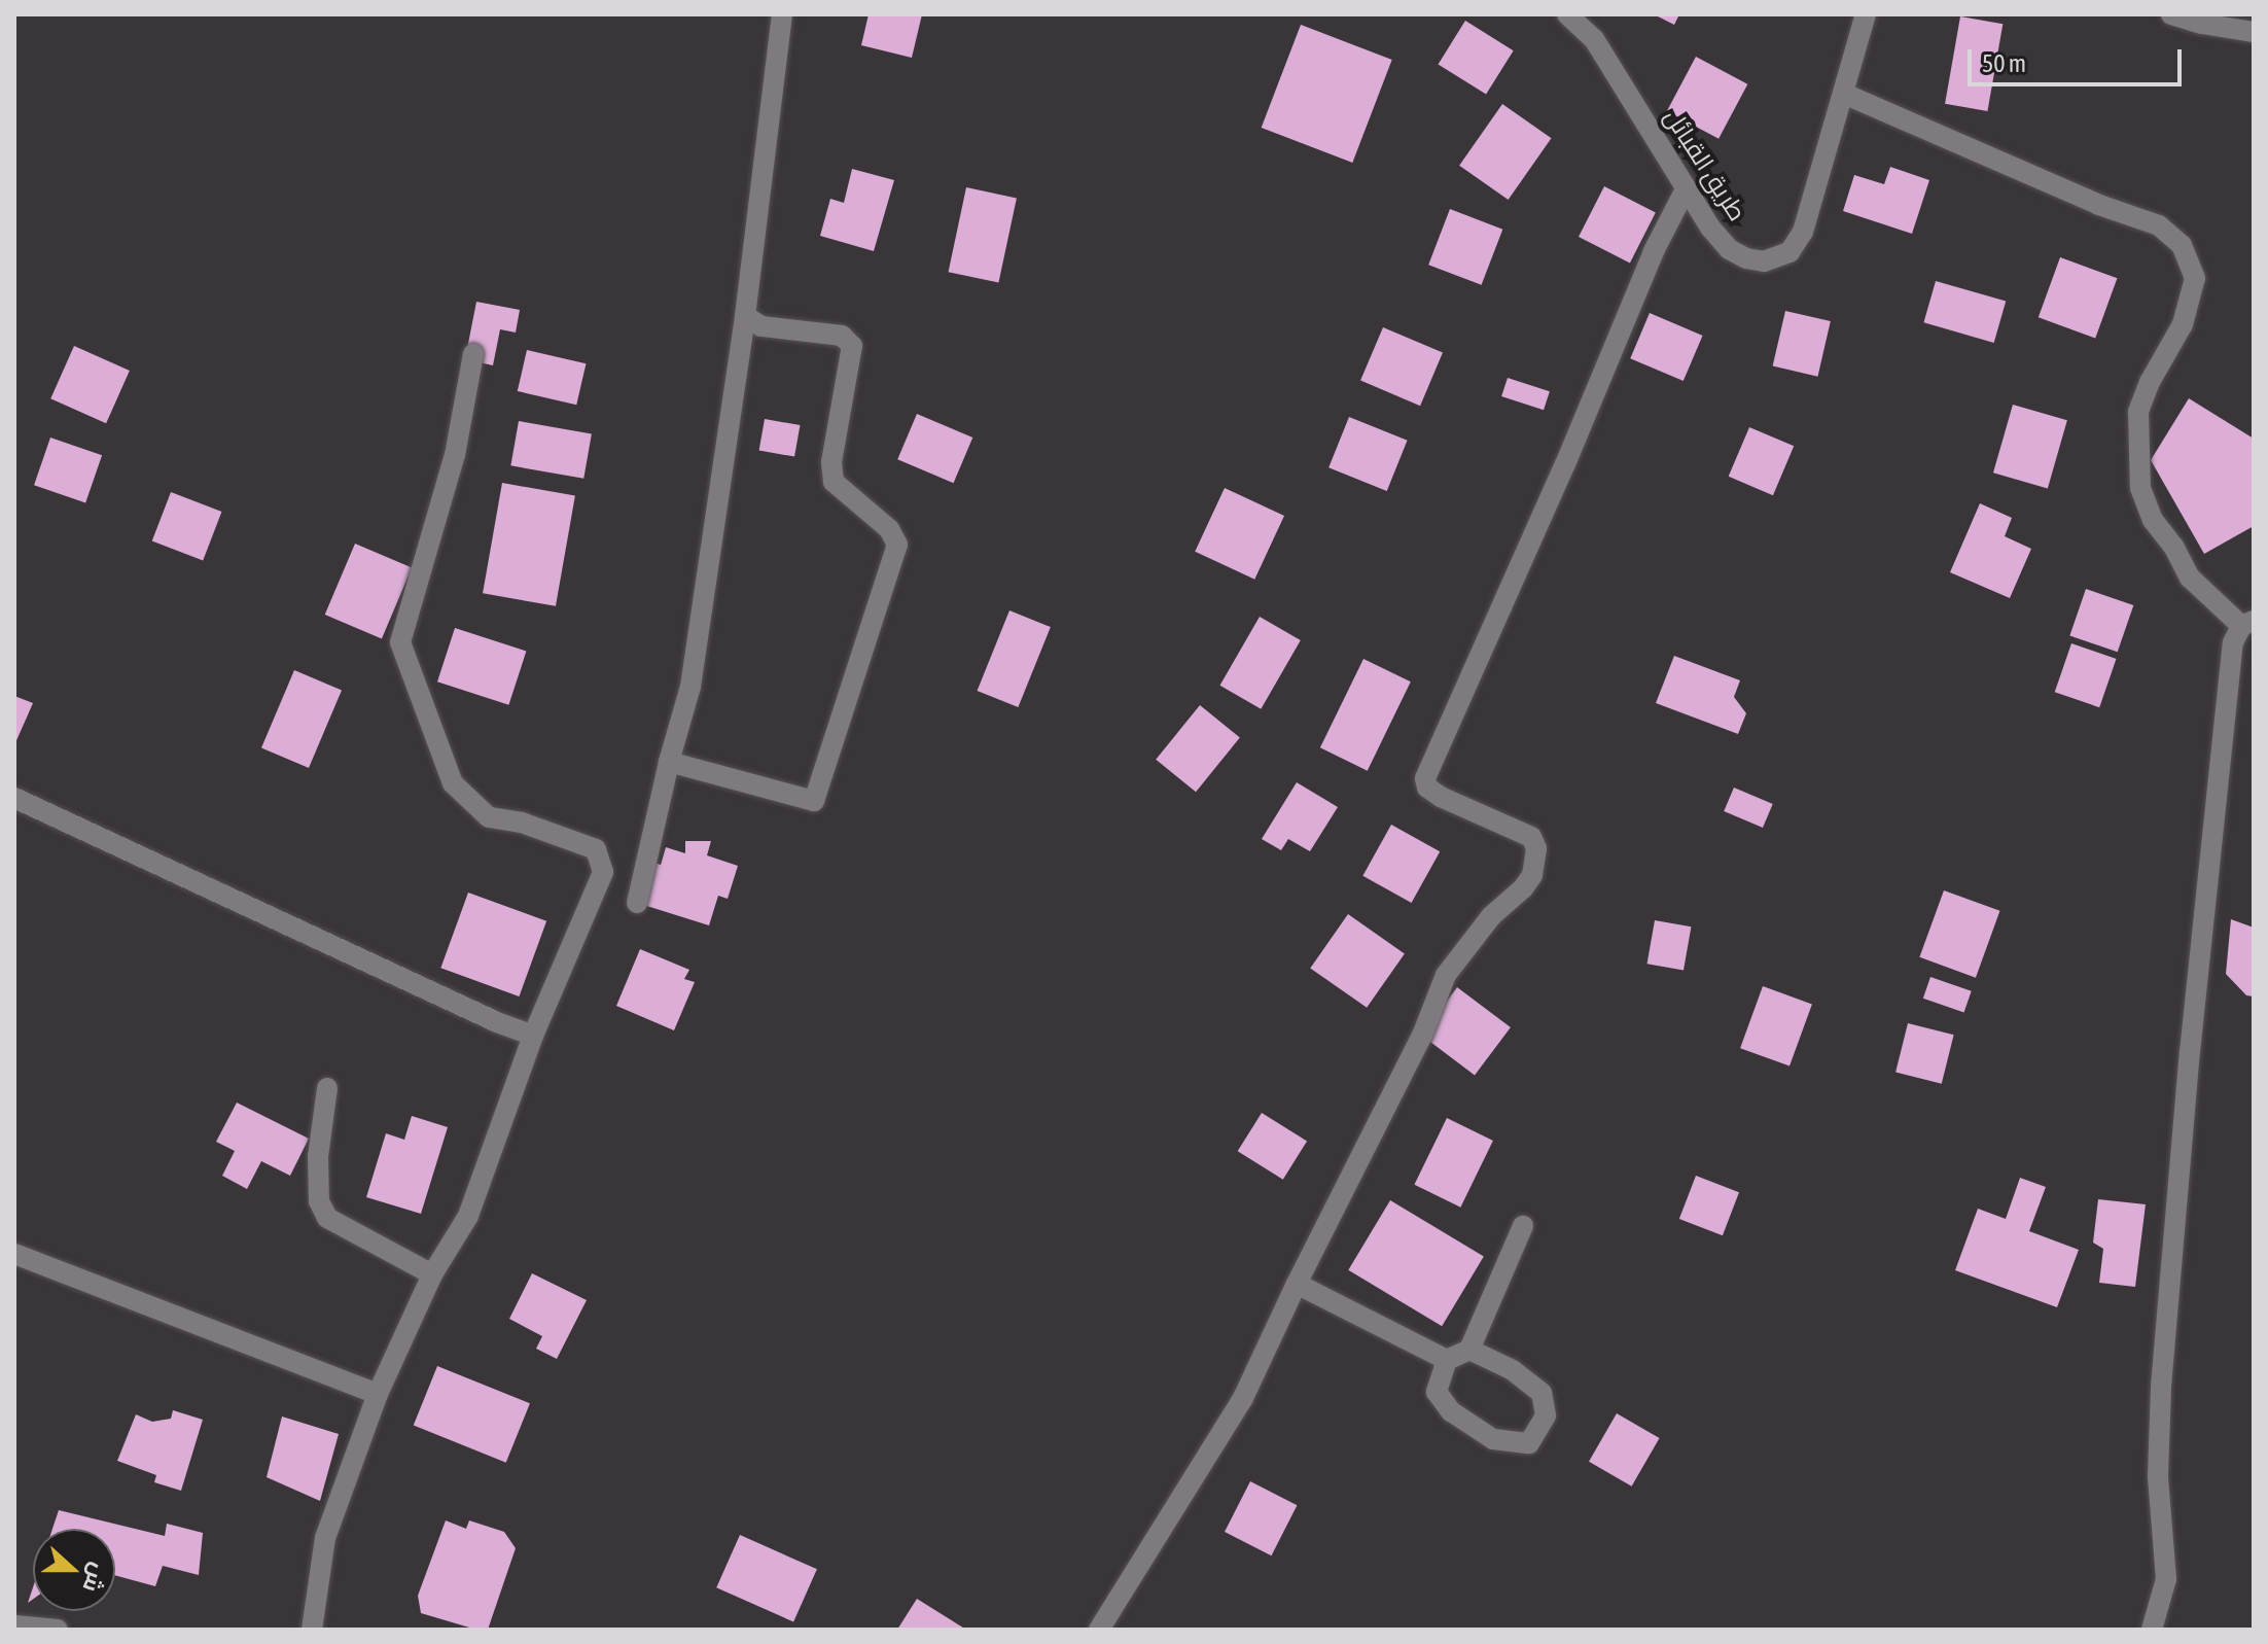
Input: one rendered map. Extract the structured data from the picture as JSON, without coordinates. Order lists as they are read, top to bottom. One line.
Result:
{"streets":{"street":["طريق القبائل"]},"scale_bar":"50 m","north":"right"}
